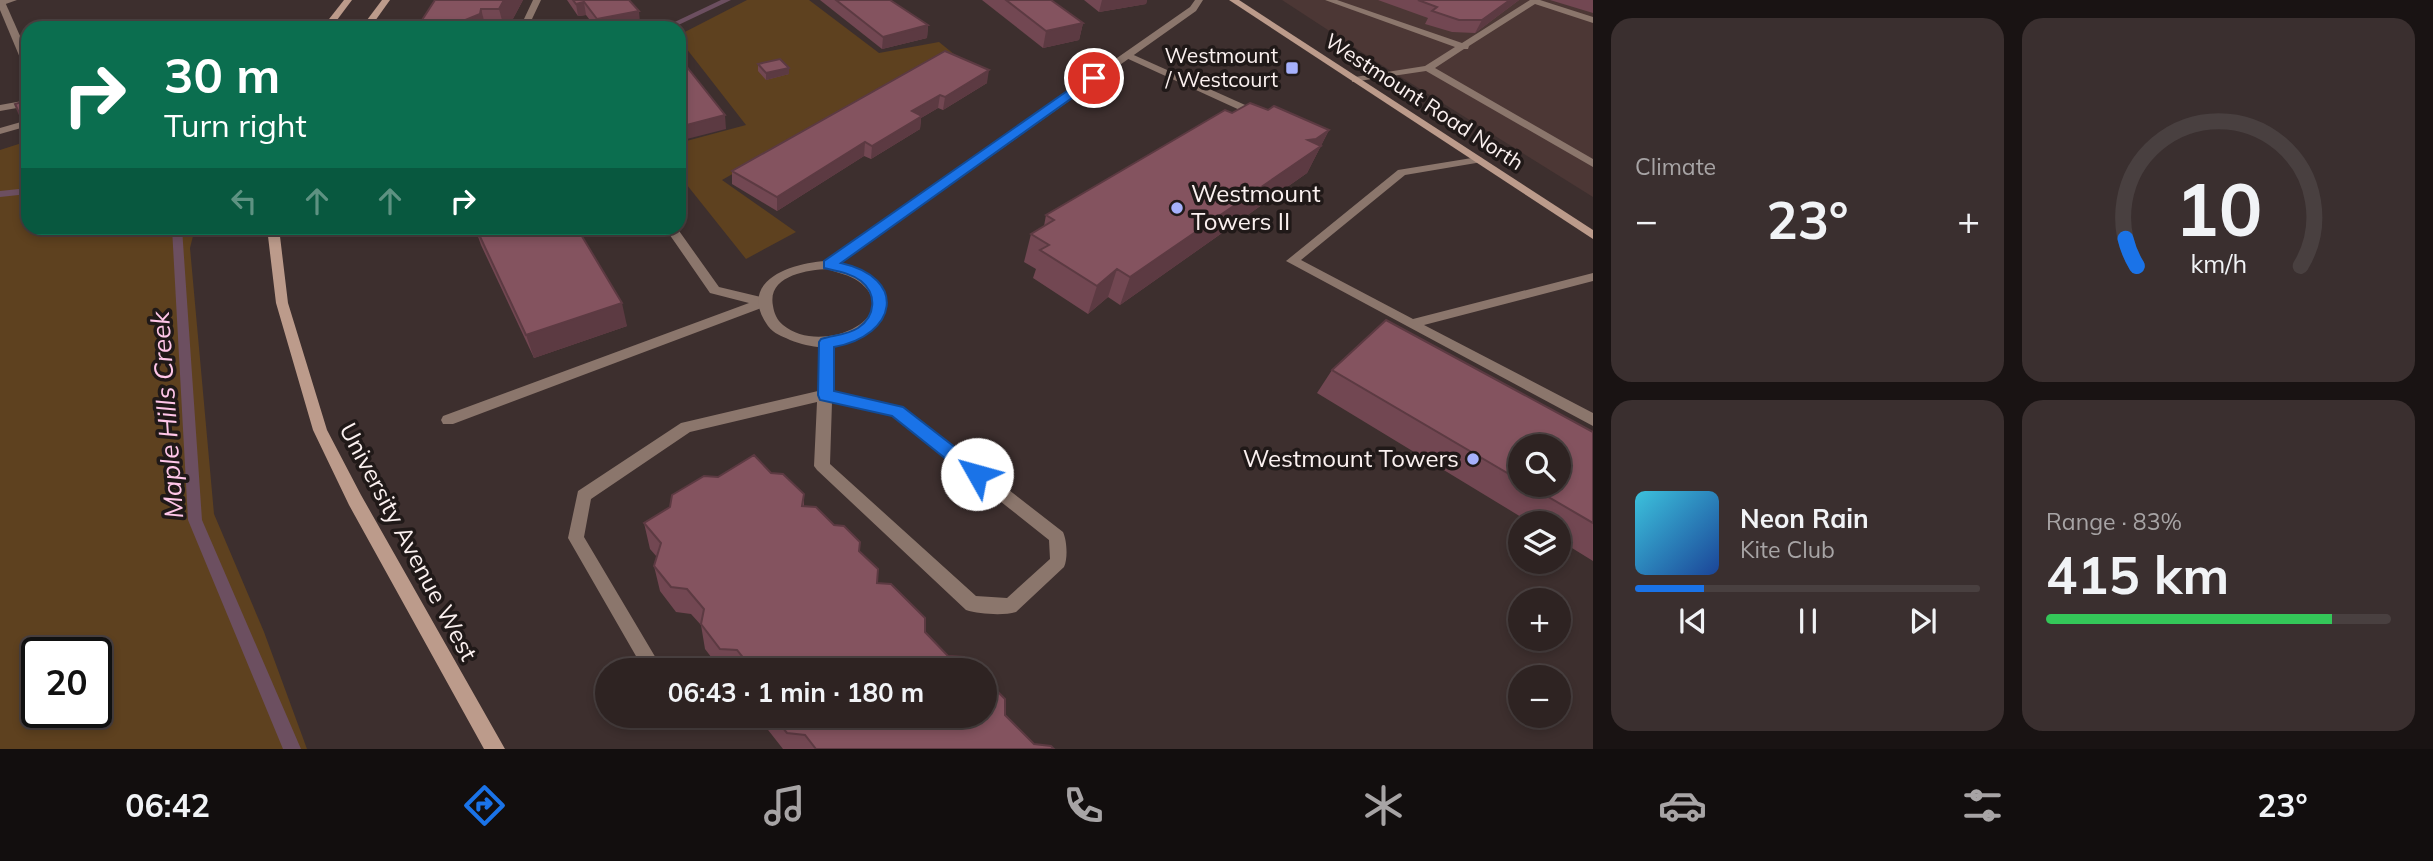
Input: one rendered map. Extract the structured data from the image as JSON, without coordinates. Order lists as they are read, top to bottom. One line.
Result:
{"streets":{"main road":["Westmount Road North","University Avenue West"]},"water":["Maple Hills Creek"],"places":{"transit":["Westmount / Westcourt"],"other":["Westmount Towers II","Westmount Towers"]},"page":{"tile":["Climate",["Range · 83%","415 km"]],"turn":["30 m","Turn right"],"heat":["−","23°","+"],"map_buttons":["+","−"],"song":["Neon Rain","Kite Club"],"limit":"20","trip":"06:43 · 1 min · 180 m","tabs":["06:42","23°"],"gauge":["10","km/h"]}}
